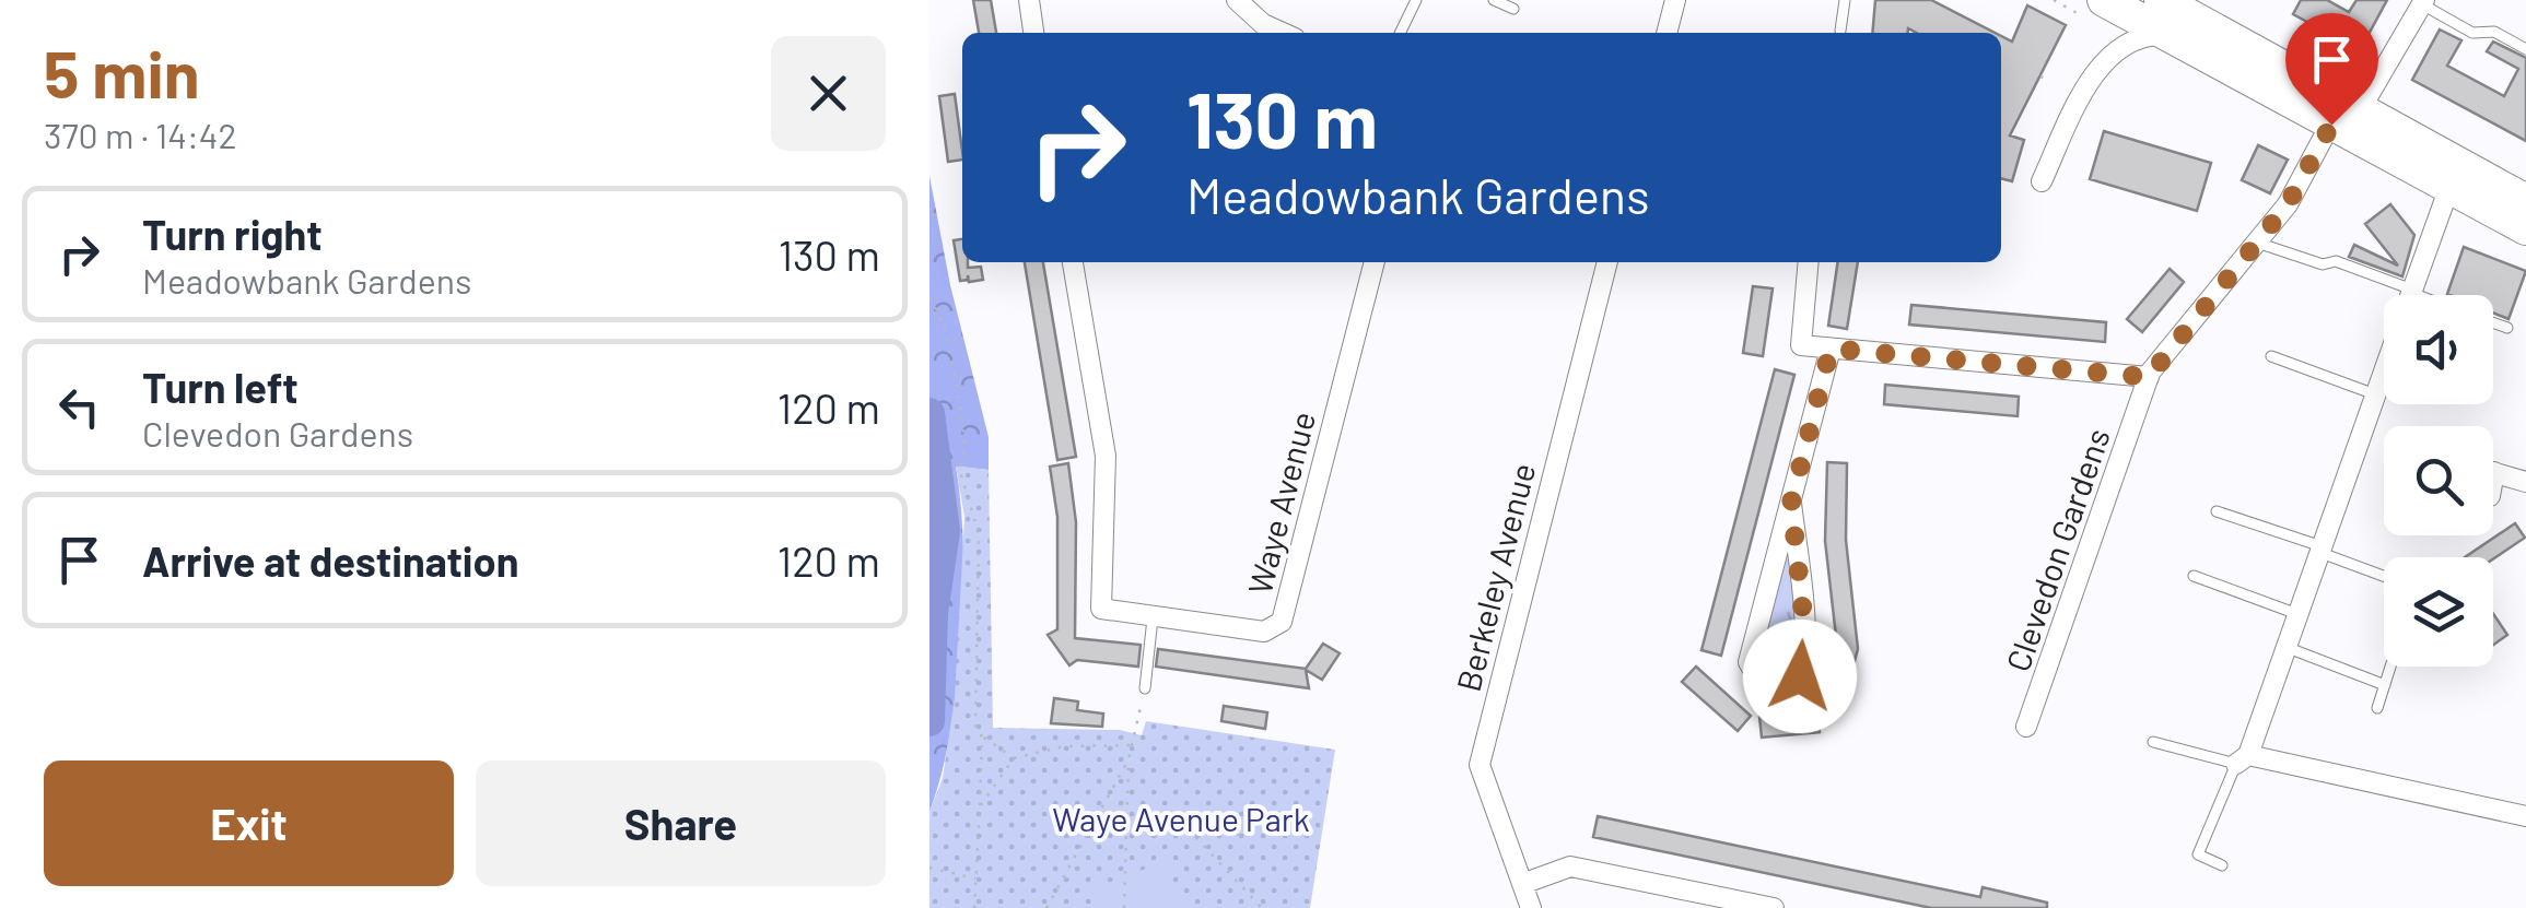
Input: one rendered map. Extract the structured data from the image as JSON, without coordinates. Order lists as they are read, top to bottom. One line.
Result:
{"streets":{"street":["Waye Avenue","Clevedon Gardens","Berkeley Avenue"]},"parks":["Waye Avenue Park"],"page":{"heading":["5 min","370 m · 14:42"],"turn":["130 m","Meadowbank Gardens"],"list":[{"name":"Turn right","note":"Meadowbank Gardens","value":"130 m"},{"name":"Turn left","note":"Clevedon Gardens","value":"120 m"},{"name":"Arrive at destination","value":"120 m"}],"buttons":["Exit","Share"]}}
